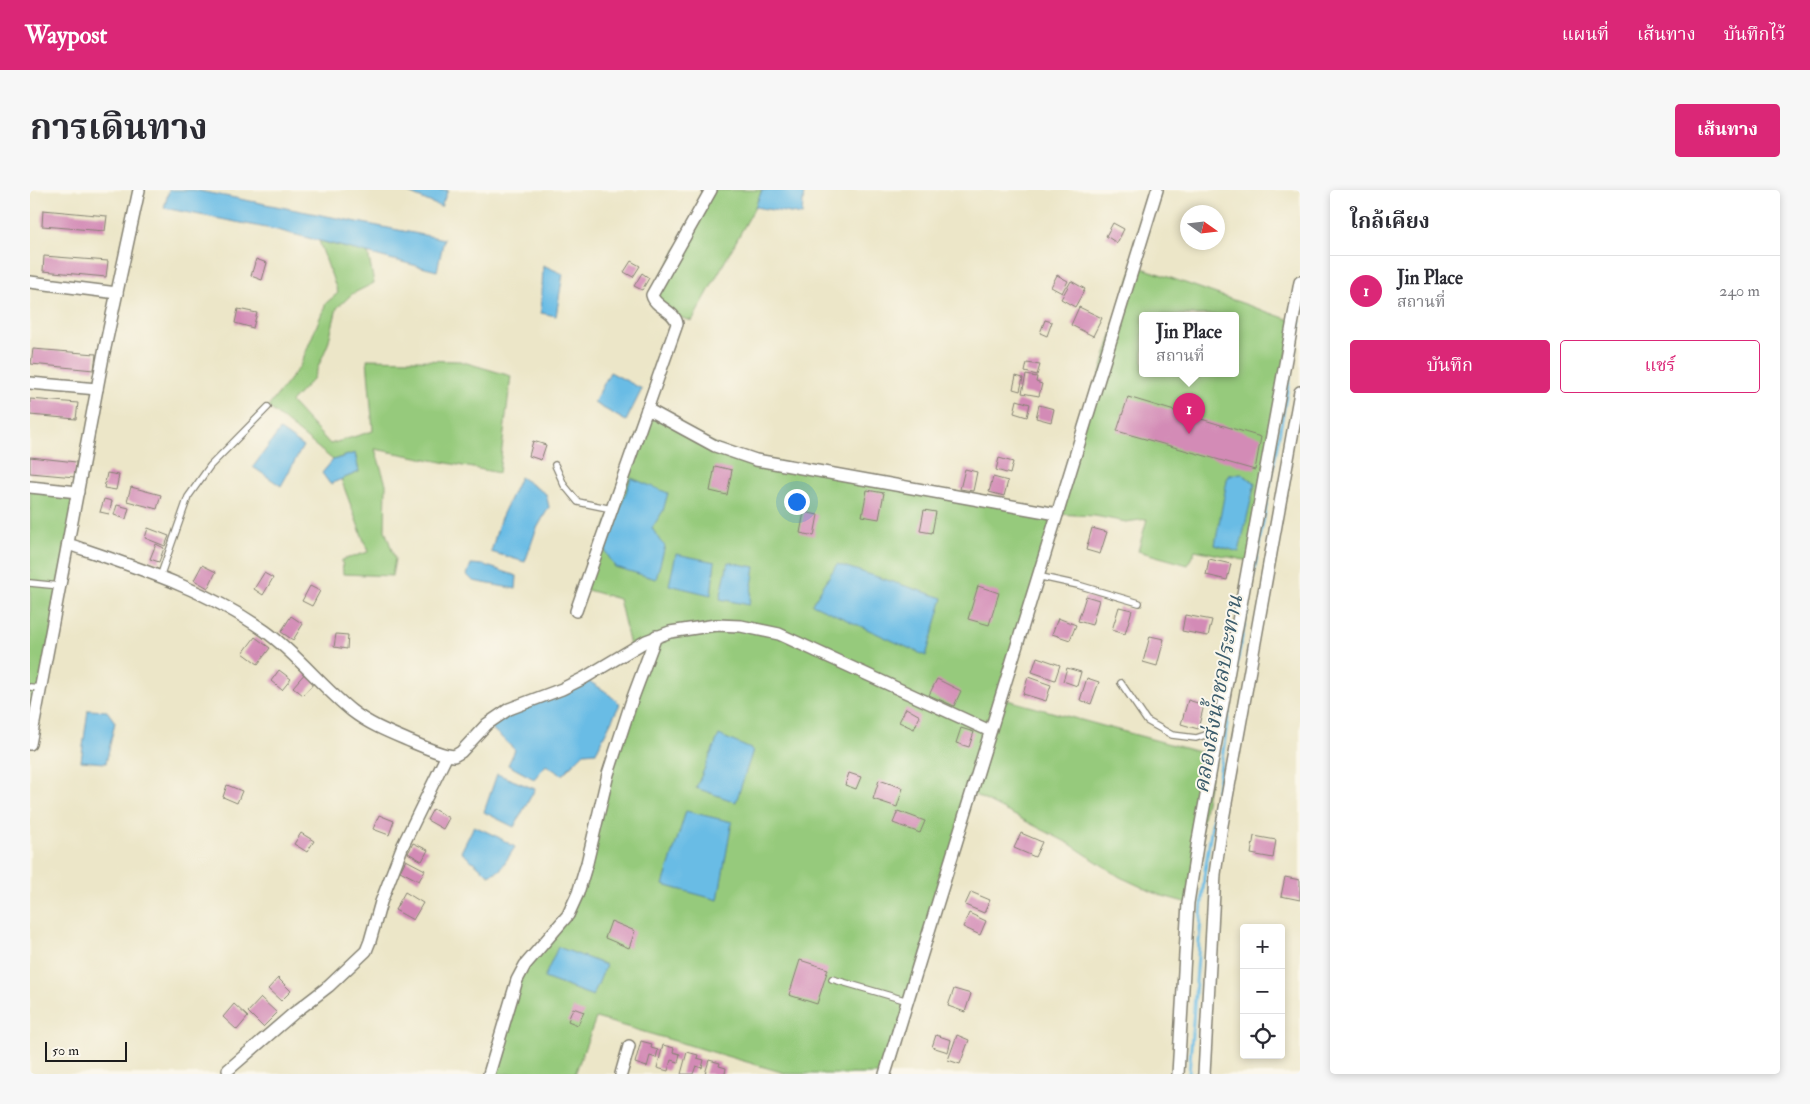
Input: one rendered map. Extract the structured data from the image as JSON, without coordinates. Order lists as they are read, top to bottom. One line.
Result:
{"water":["คลองส่งน้ำชลประทาน"],"scale_bar":"50 m","north":"right","page":{"header":"Waypost","nav":["แผนที่","เส้นทาง","บันทึกไว้"],"title":"การเดินทาง","buttons":["เส้นทาง",["บันทึก","แชร์"]],"heading":"ใกล้เคียง","list":[{"mark":"1","name":"Jin Place","note":"สถานที่","value":"240 m"}],"popup":["Jin Place","สถานที่"],"pins":"1","map_buttons":["+","−"],"scale":"50 m"}}
